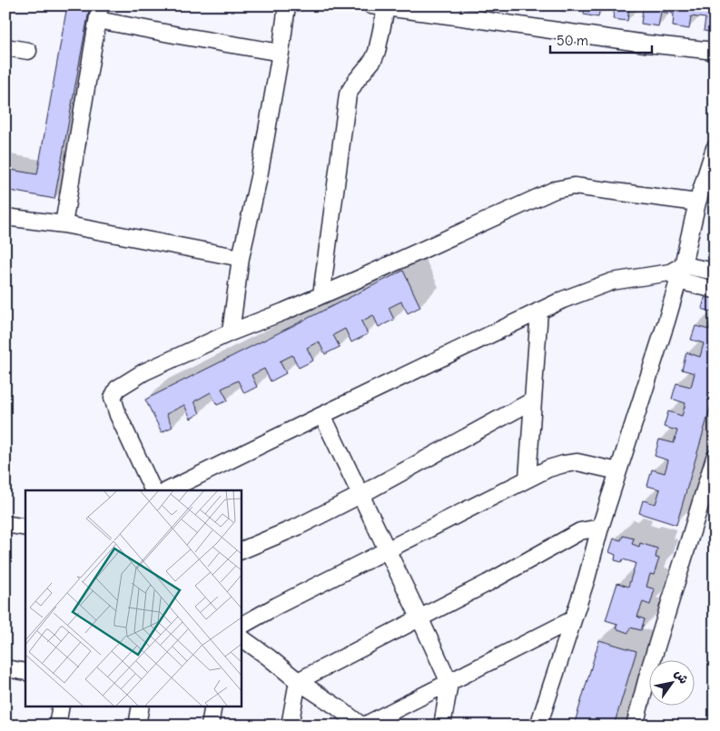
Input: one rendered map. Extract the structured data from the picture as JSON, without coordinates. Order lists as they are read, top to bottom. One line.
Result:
{"scale_bar":"50 m","north":"top right"}
